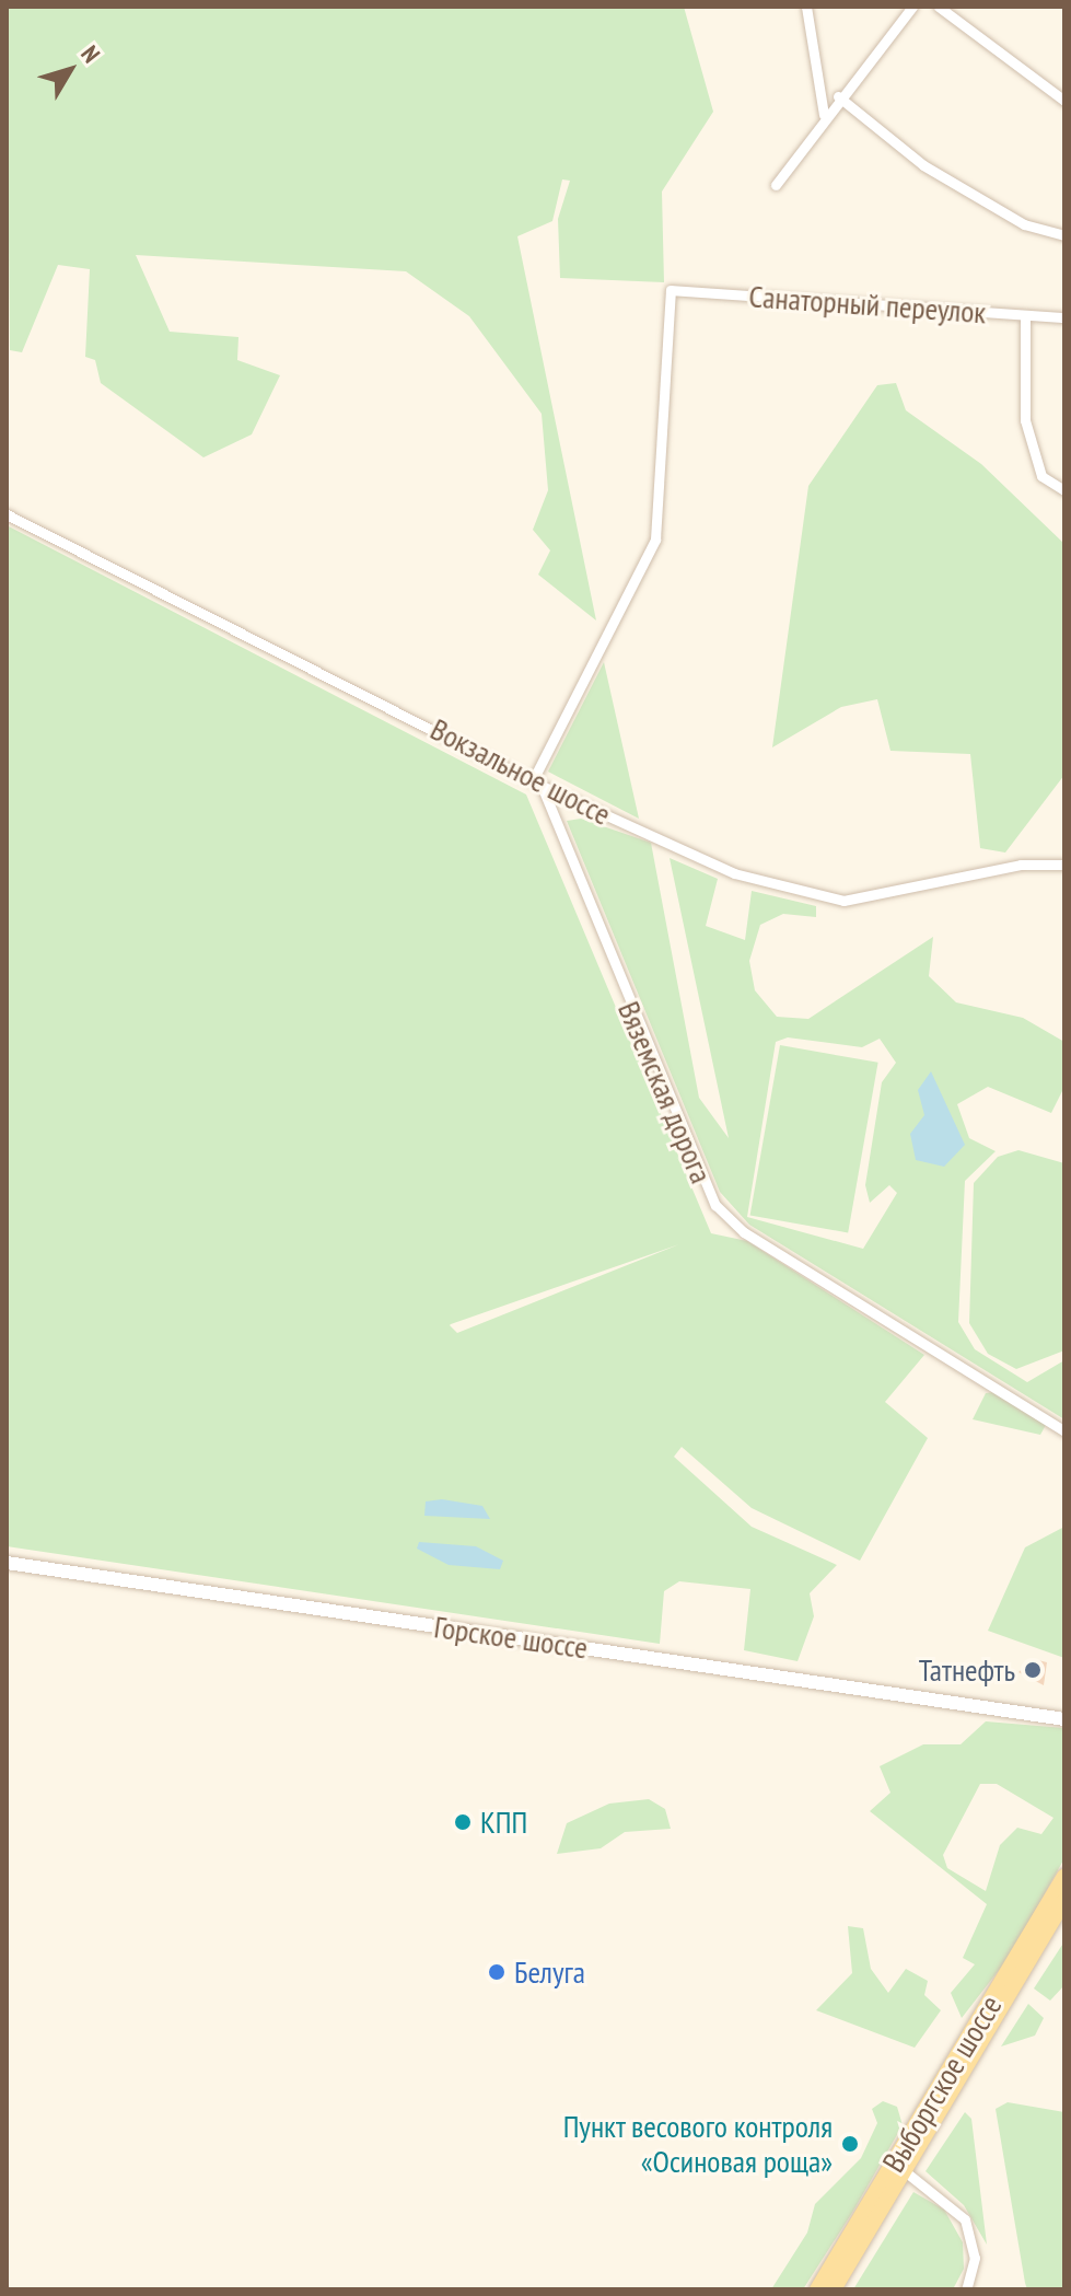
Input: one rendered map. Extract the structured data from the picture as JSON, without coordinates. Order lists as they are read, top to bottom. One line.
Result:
{"streets":{"main road":["Горское шоссе","Выборгское шоссе"],"street":["Санаторный переулок","Вокзальное шоссе","Вяземская дорога"]},"crossings":[["Санаторный переулок","Вокзальное шоссе"],["Санаторный переулок","Вяземская дорога"],["Вокзальное шоссе","Вяземская дорога"]],"places":["Татнефть","КПП","Белуга","Пункт весового контроля «Осиновая роща»"],"north":"top right"}
